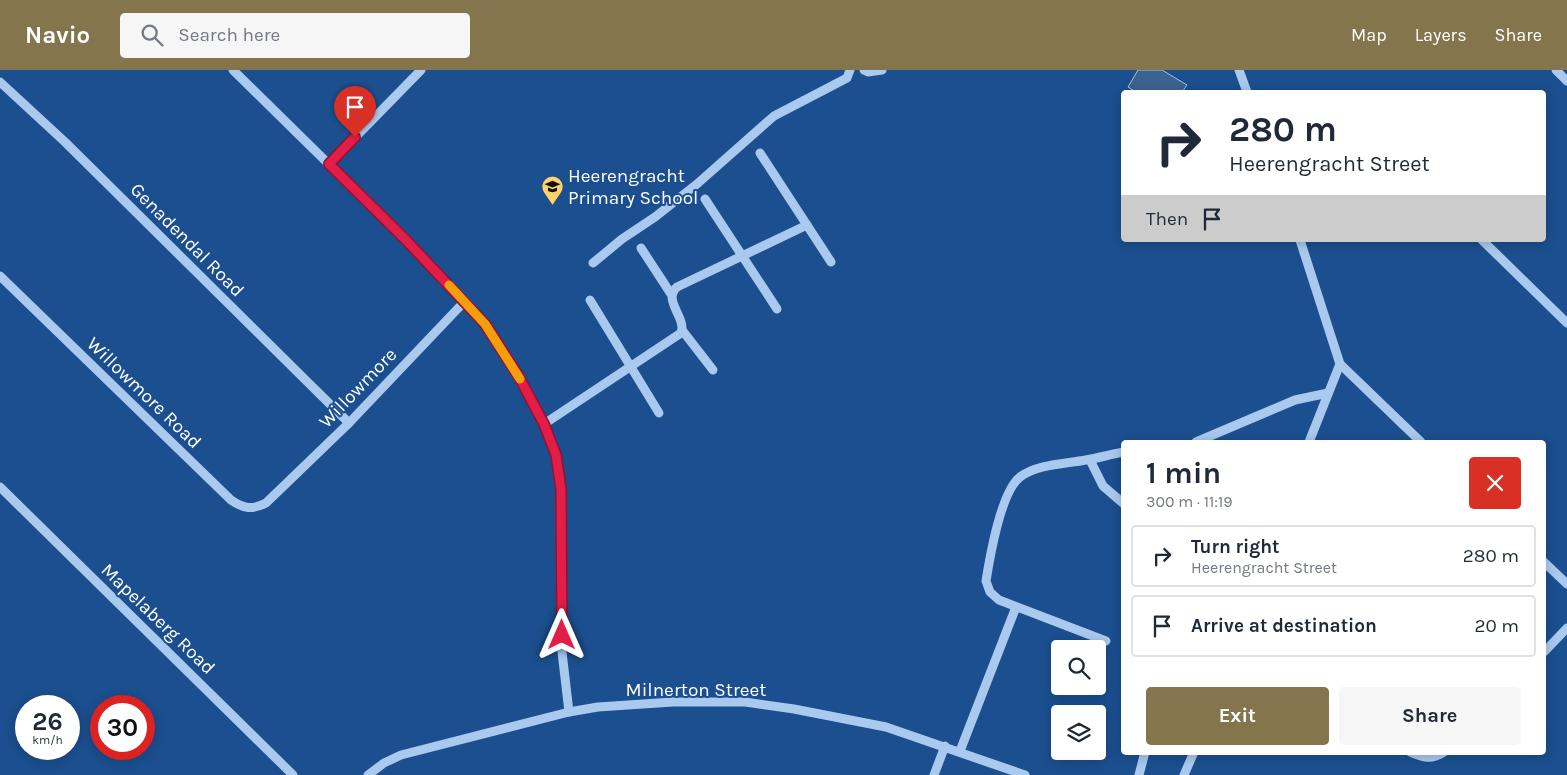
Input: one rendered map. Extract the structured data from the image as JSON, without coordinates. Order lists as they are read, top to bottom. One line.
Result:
{"streets":{"street":["Genadendal Road","Willowmore","Willowmore Road","Mapelaberg Road","Milnerton Street"]},"crossings":[["Genadendal Road","Willowmore"],["Willowmore","Willowmore Road"]],"places":{"school or university":["Heerengracht Primary School"]},"page":{"header":"Navio","search":"Search here","nav":["Map","Layers","Share"],"turn":["280 m","Heerengracht Street"],"then":"Then","heading":["1 min","300 m · 11:19"],"list":[{"name":"Turn right","note":"Heerengracht Street","value":"280 m"},{"name":"Arrive at destination","value":"20 m"}],"buttons":["Exit","Share"],"speed":"26 km/h","limit":"30"}}
